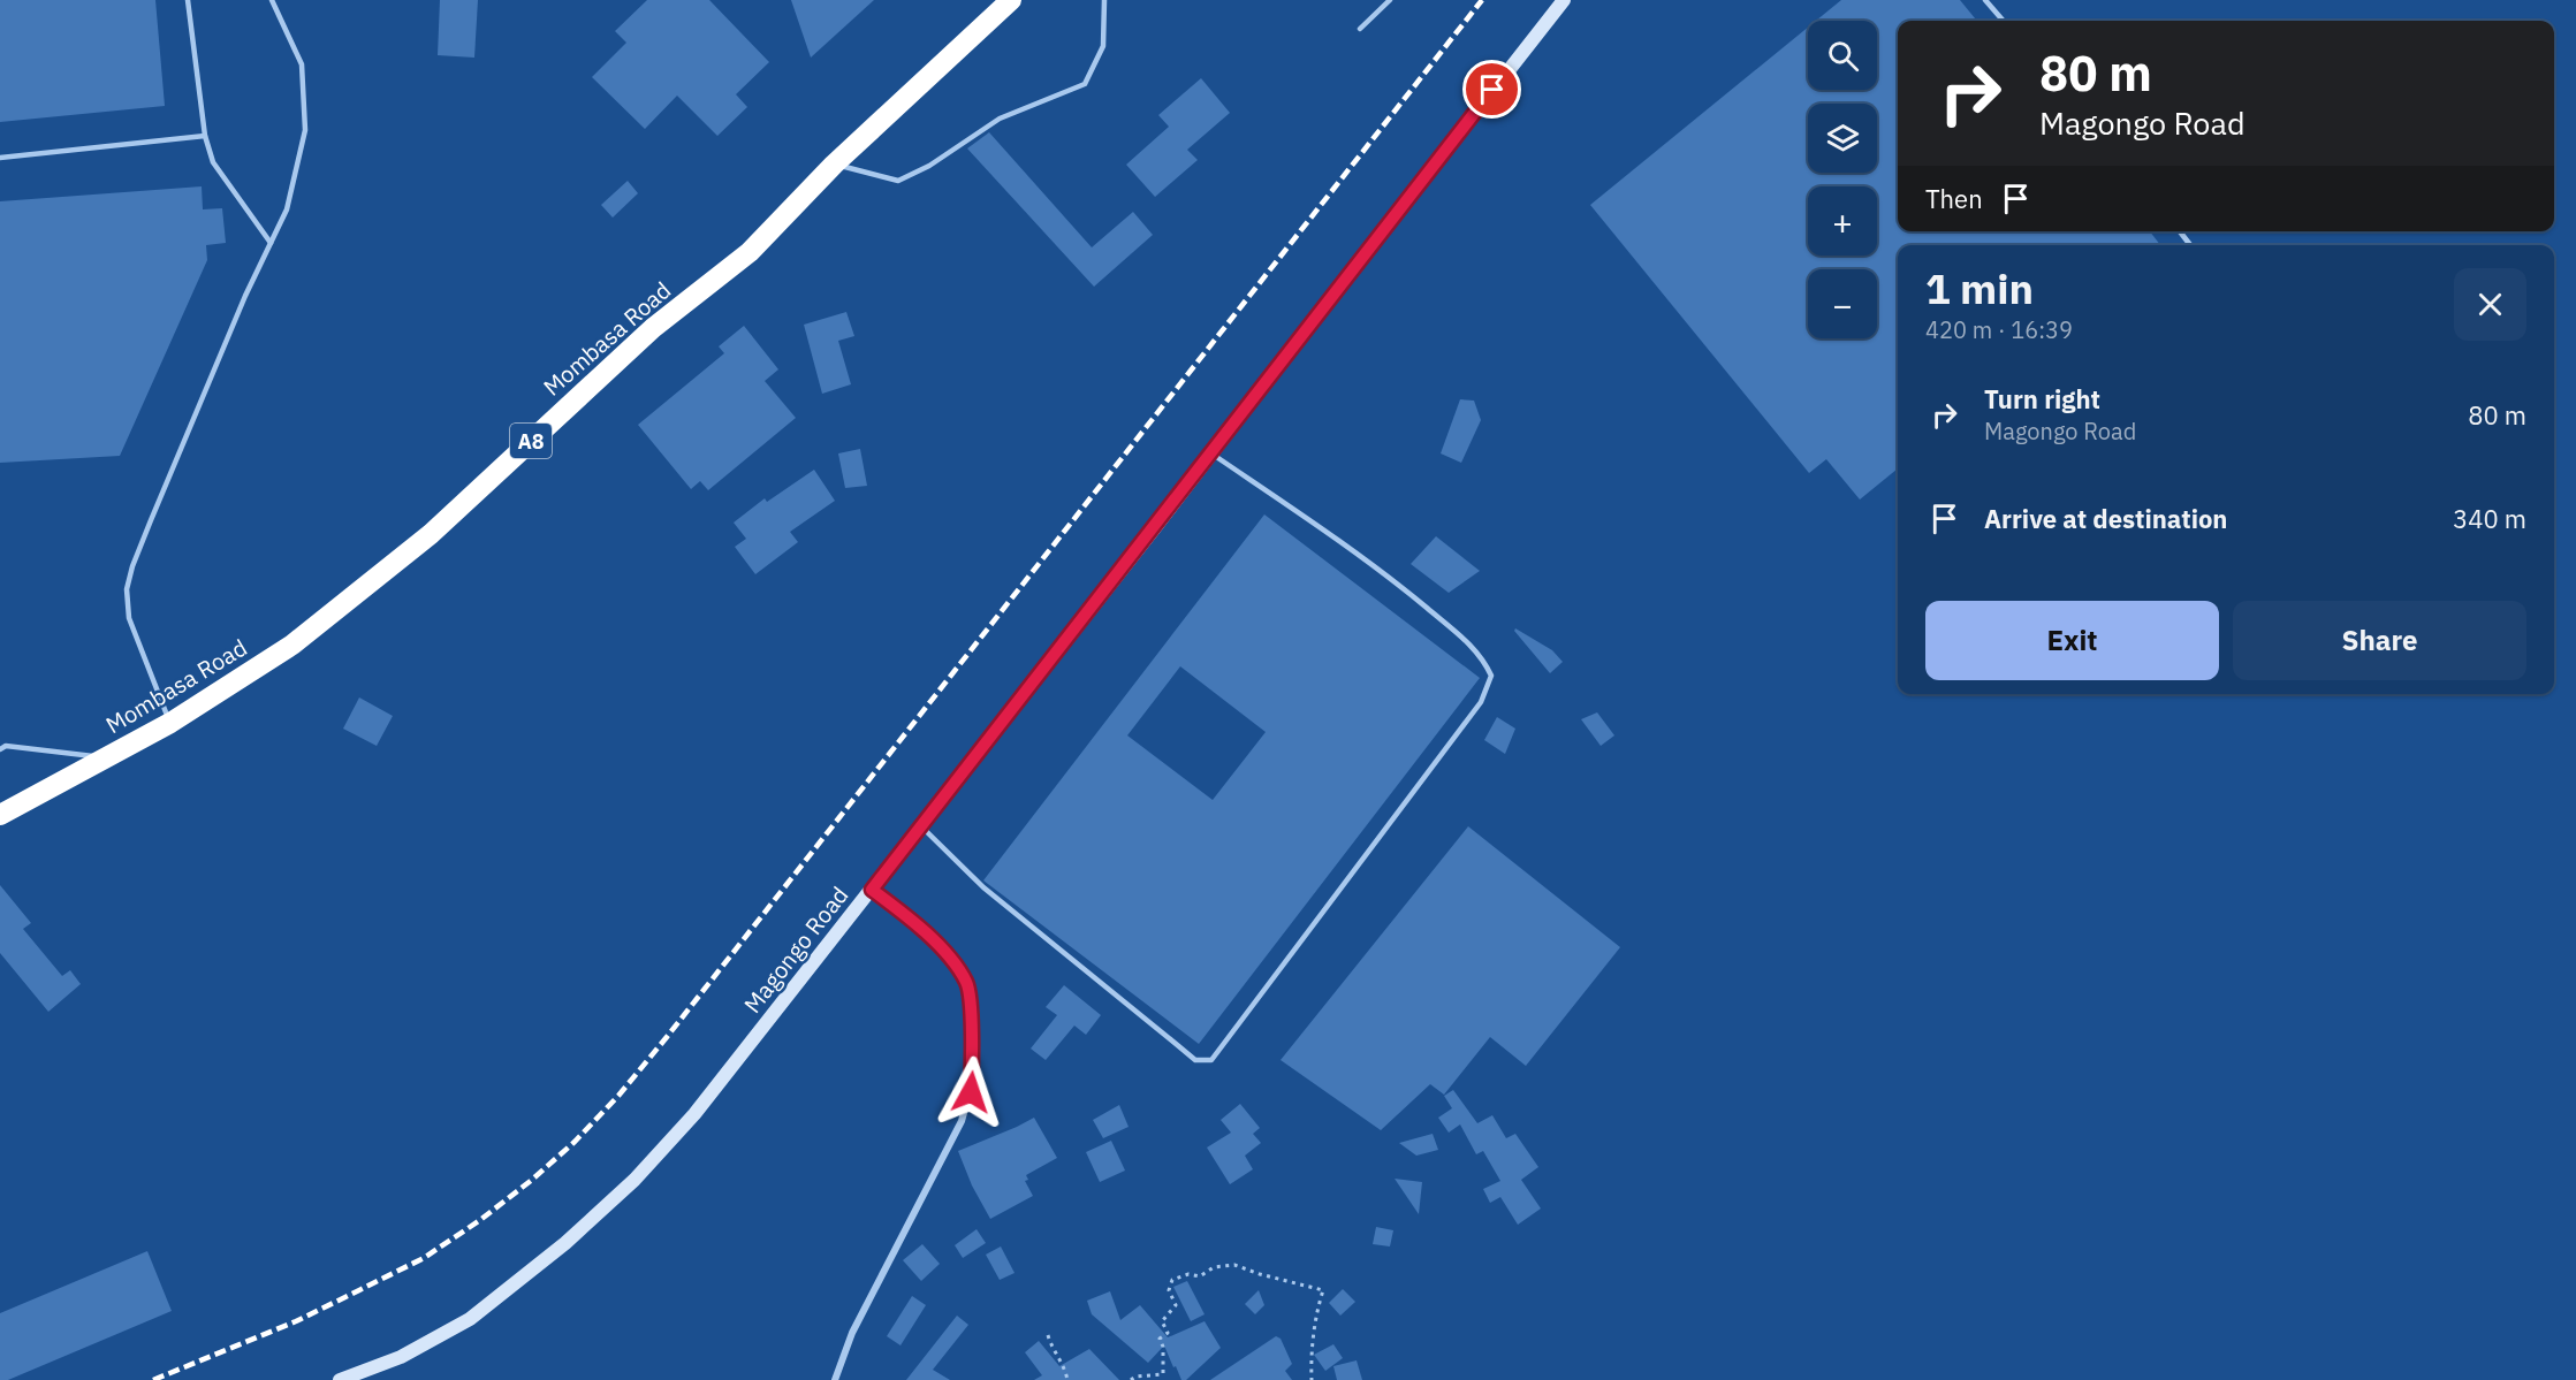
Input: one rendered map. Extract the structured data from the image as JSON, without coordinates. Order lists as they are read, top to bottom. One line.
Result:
{"streets":{"highway":["Mombasa Road","A8"],"street":["Magongo Road"]},"page":{"map_buttons":["+","−"],"turn":["80 m","Magongo Road"],"then":"Then","heading":["1 min","420 m · 16:39"],"list":[{"name":"Turn right","note":"Magongo Road","value":"80 m"},{"name":"Arrive at destination","value":"340 m"}],"buttons":["Exit","Share"]}}
